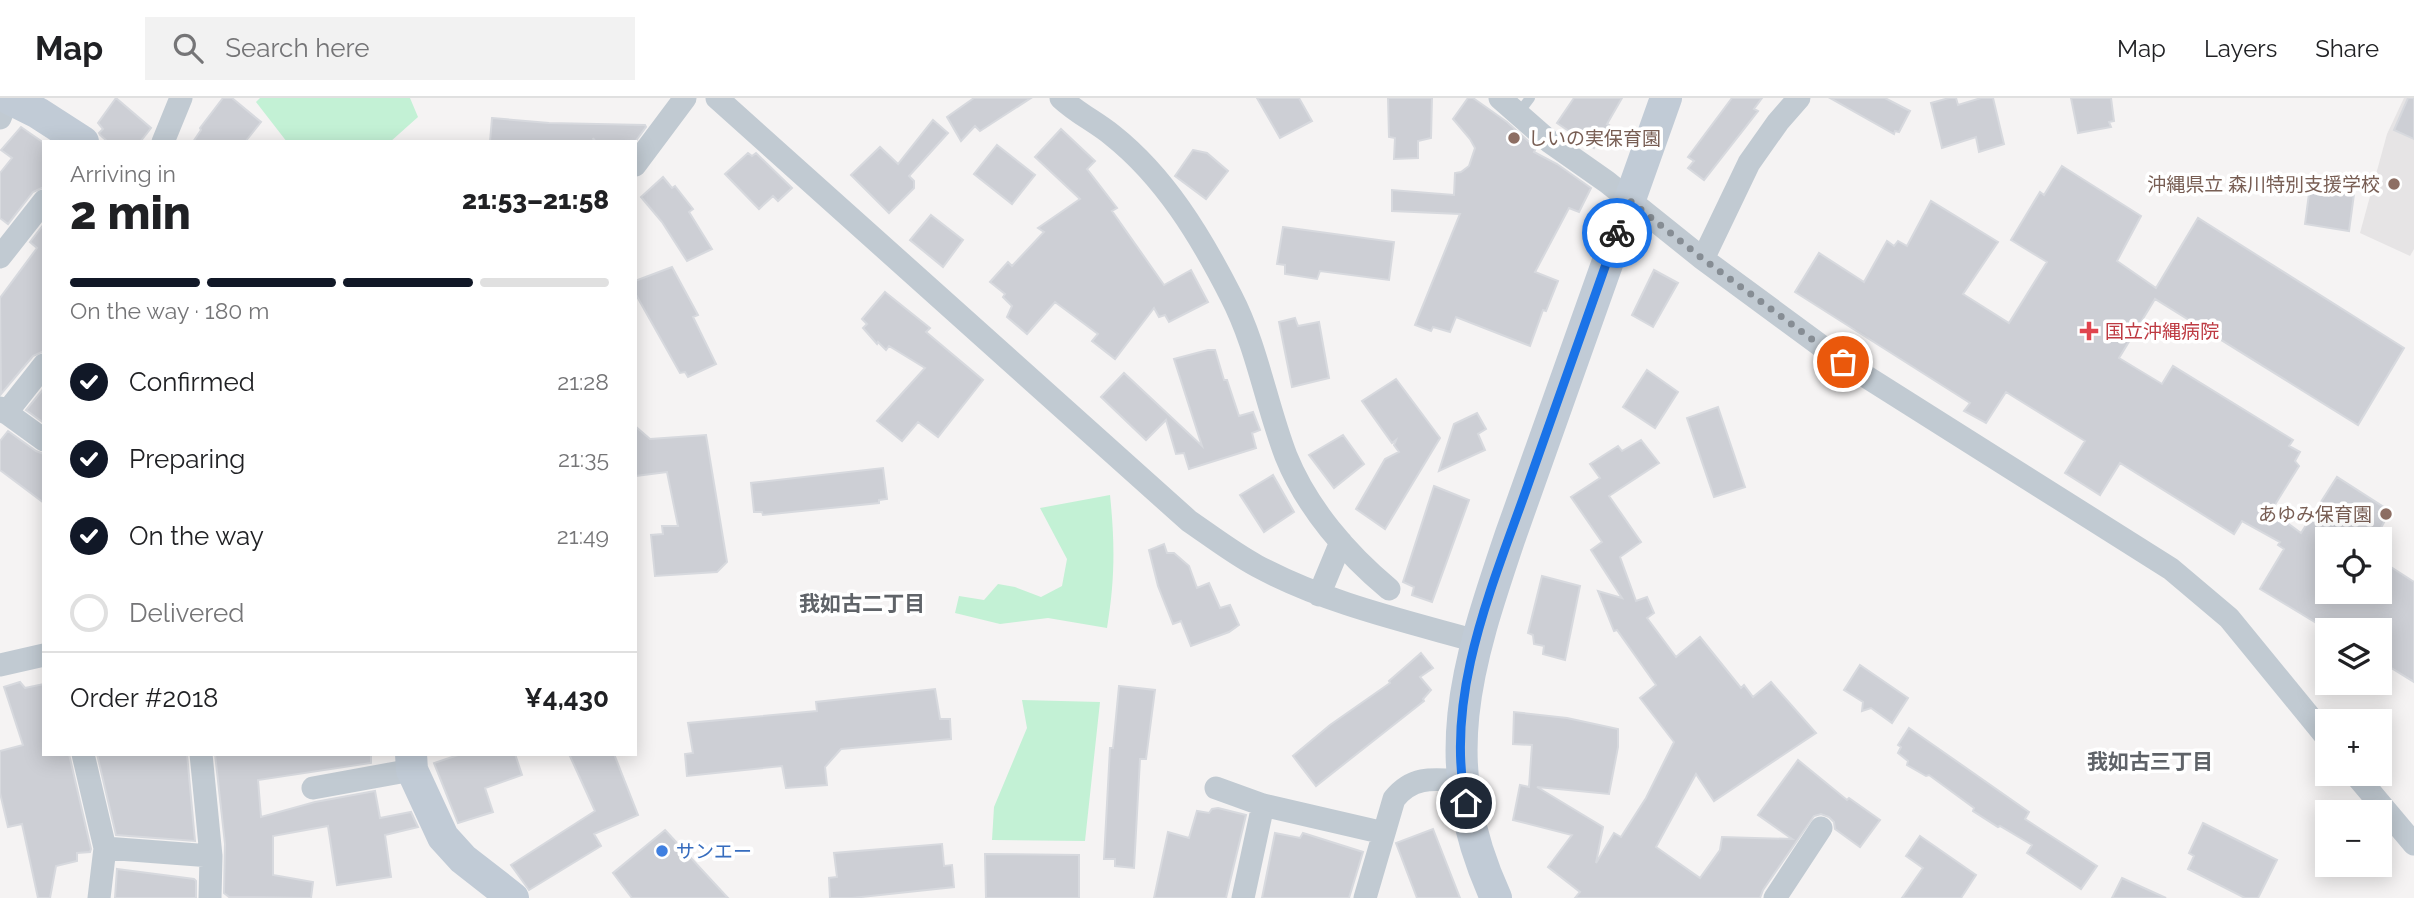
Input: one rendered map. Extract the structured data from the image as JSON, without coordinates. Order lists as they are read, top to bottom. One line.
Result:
{"districts":["我如古二丁目","我如古三丁目"],"places":{"other":["しいの実保育園","沖縄県立 森川特別支援学校","あゆみ保育園","サンエー"],"health":["国立沖縄病院"]},"page":{"header":"Map","search":"Search here","nav":["Map","Layers","Share"],"heading":["2 min","Arriving in","21:53–21:58"],"panel":["Order #2018","¥4,430"],"bar":"On the way · 180 m","list":[["Confirmed","21:28"],["Preparing","21:35"],["On the way","21:49"],"Delivered"],"map_buttons":["+","−"]}}
